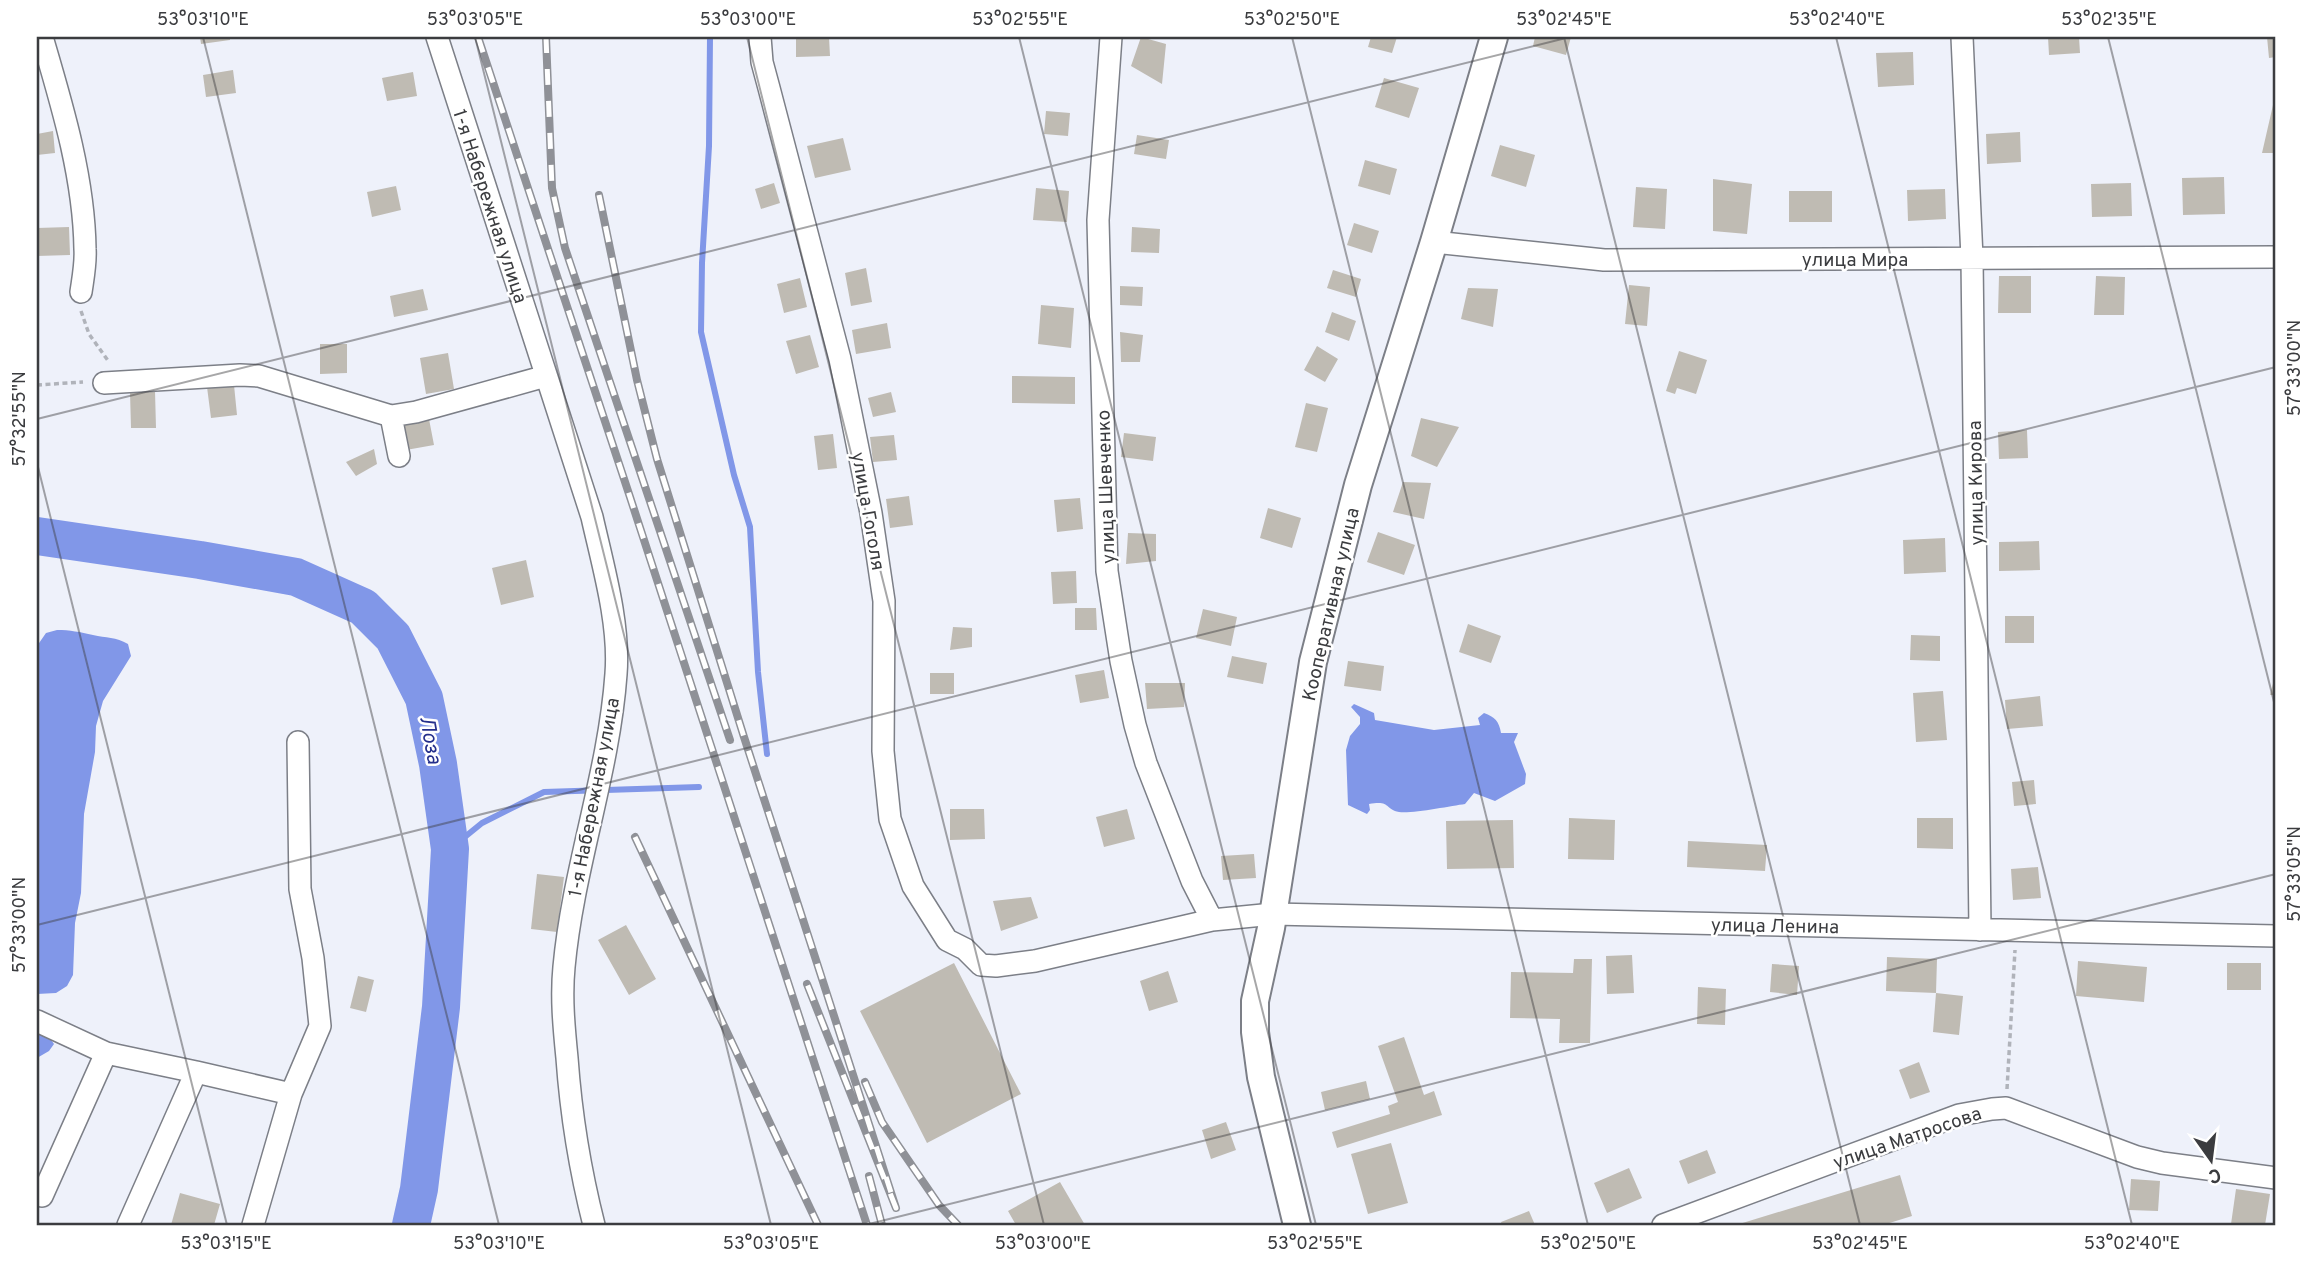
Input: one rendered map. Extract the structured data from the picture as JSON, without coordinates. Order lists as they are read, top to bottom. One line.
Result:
{"streets":{"main road":["Кооперативная улица"],"street":["1-я Набережная улица","улица Мира","улица Кирова","улица Шевченко","улица Гоголя","улица Ленина","улица Матросова"]},"crossings":[["улица Мира","улица Кирова"],["улица Мира","Кооперативная улица"],["улица Кирова","улица Ленина"],["улица Шевченко","улица Ленина"],["улица Гоголя","улица Ленина"],["Кооперативная улица","улица Ленина"]],"water":["Лоза"],"north":"bottom","coordinates":["53°03'10\"E","53°03'05\"E","53°03'00\"E","53°02'55\"E","53°02'50\"E","53°02'45\"E","53°02'40\"E","53°02'35\"E","57°33'00\"N","57°32'55\"N","57°33'05\"N","53°03'15\"E"]}
